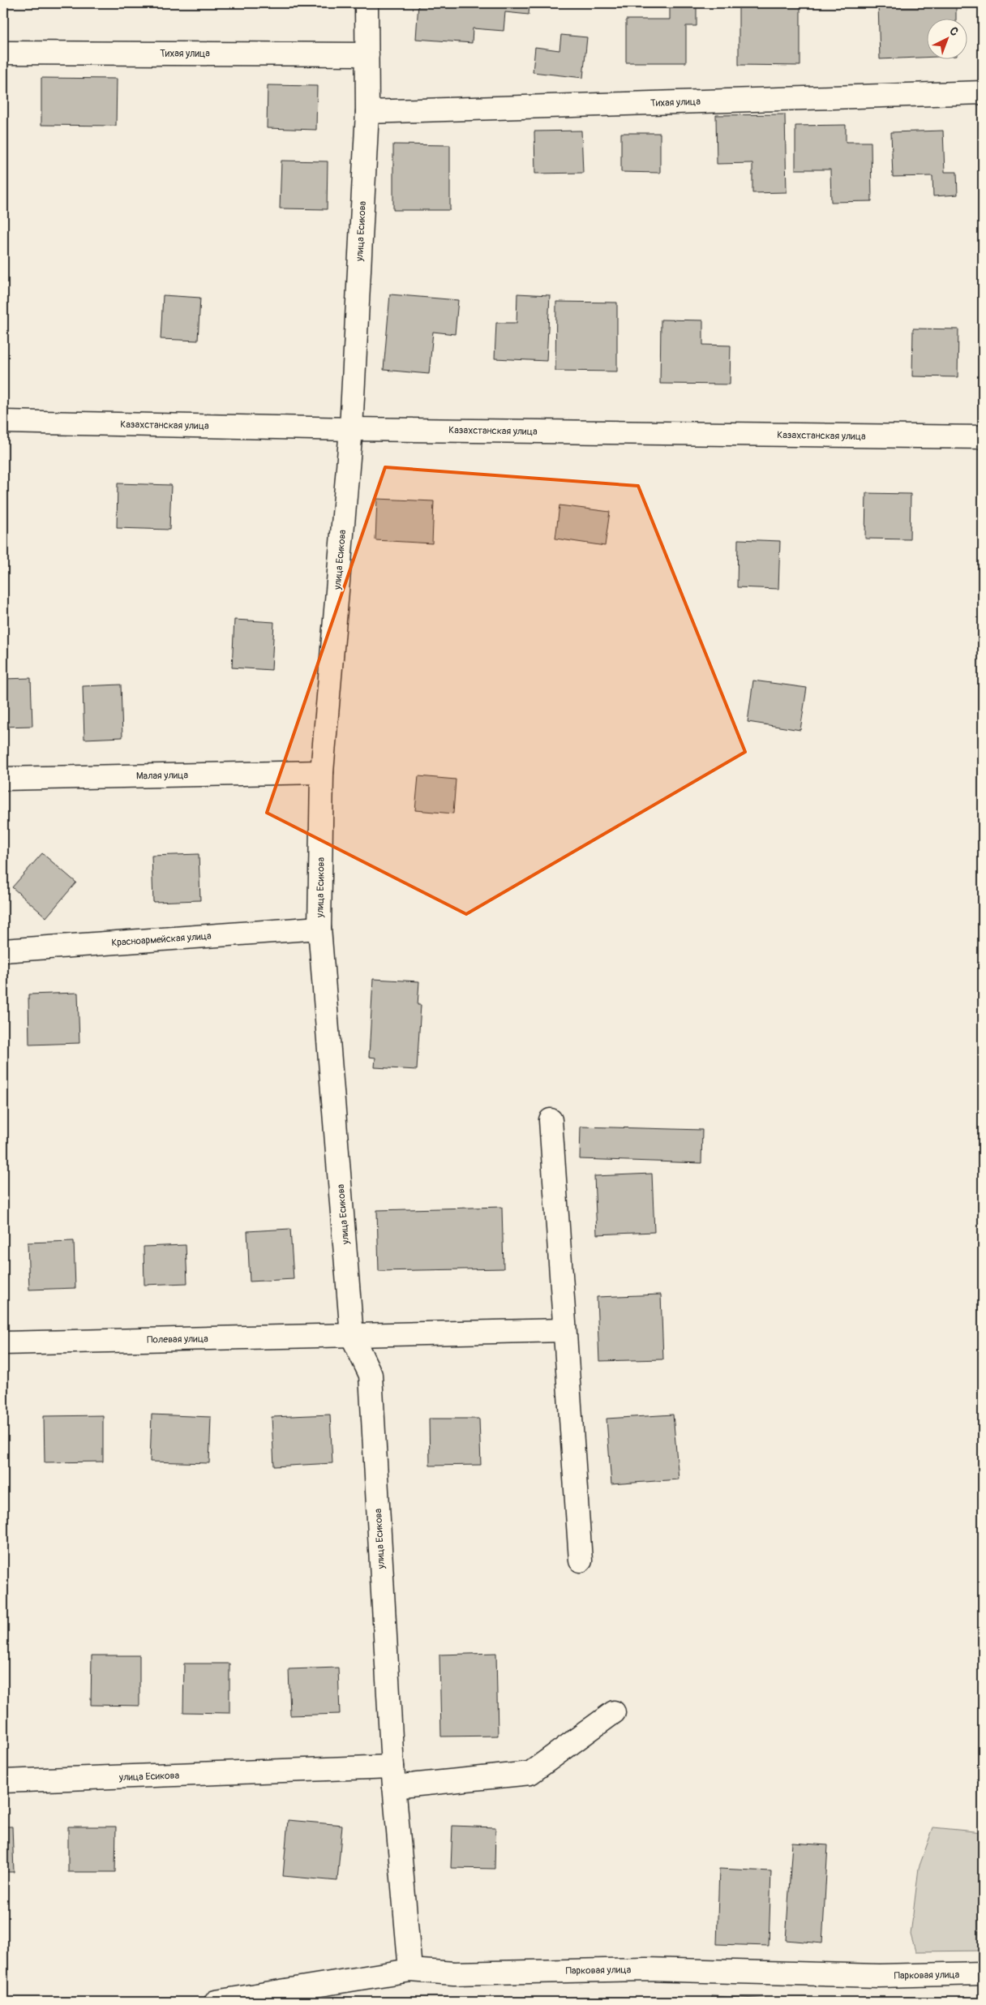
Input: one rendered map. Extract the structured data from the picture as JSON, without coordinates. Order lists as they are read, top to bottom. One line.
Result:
{"streets":{"street":["Тихая улица","улица Есикова","Казахстанская улица","Малая улица","Красноармейская улица","Полевая улица","Парковая улица"]},"crossings":[["Тихая улица","улица Есикова"],["улица Есикова","Казахстанская улица"],["улица Есикова","Малая улица"],["улица Есикова","Красноармейская улица"],["улица Есикова","Полевая улица"],["улица Есикова","Парковая улица"]],"north":"top right"}
